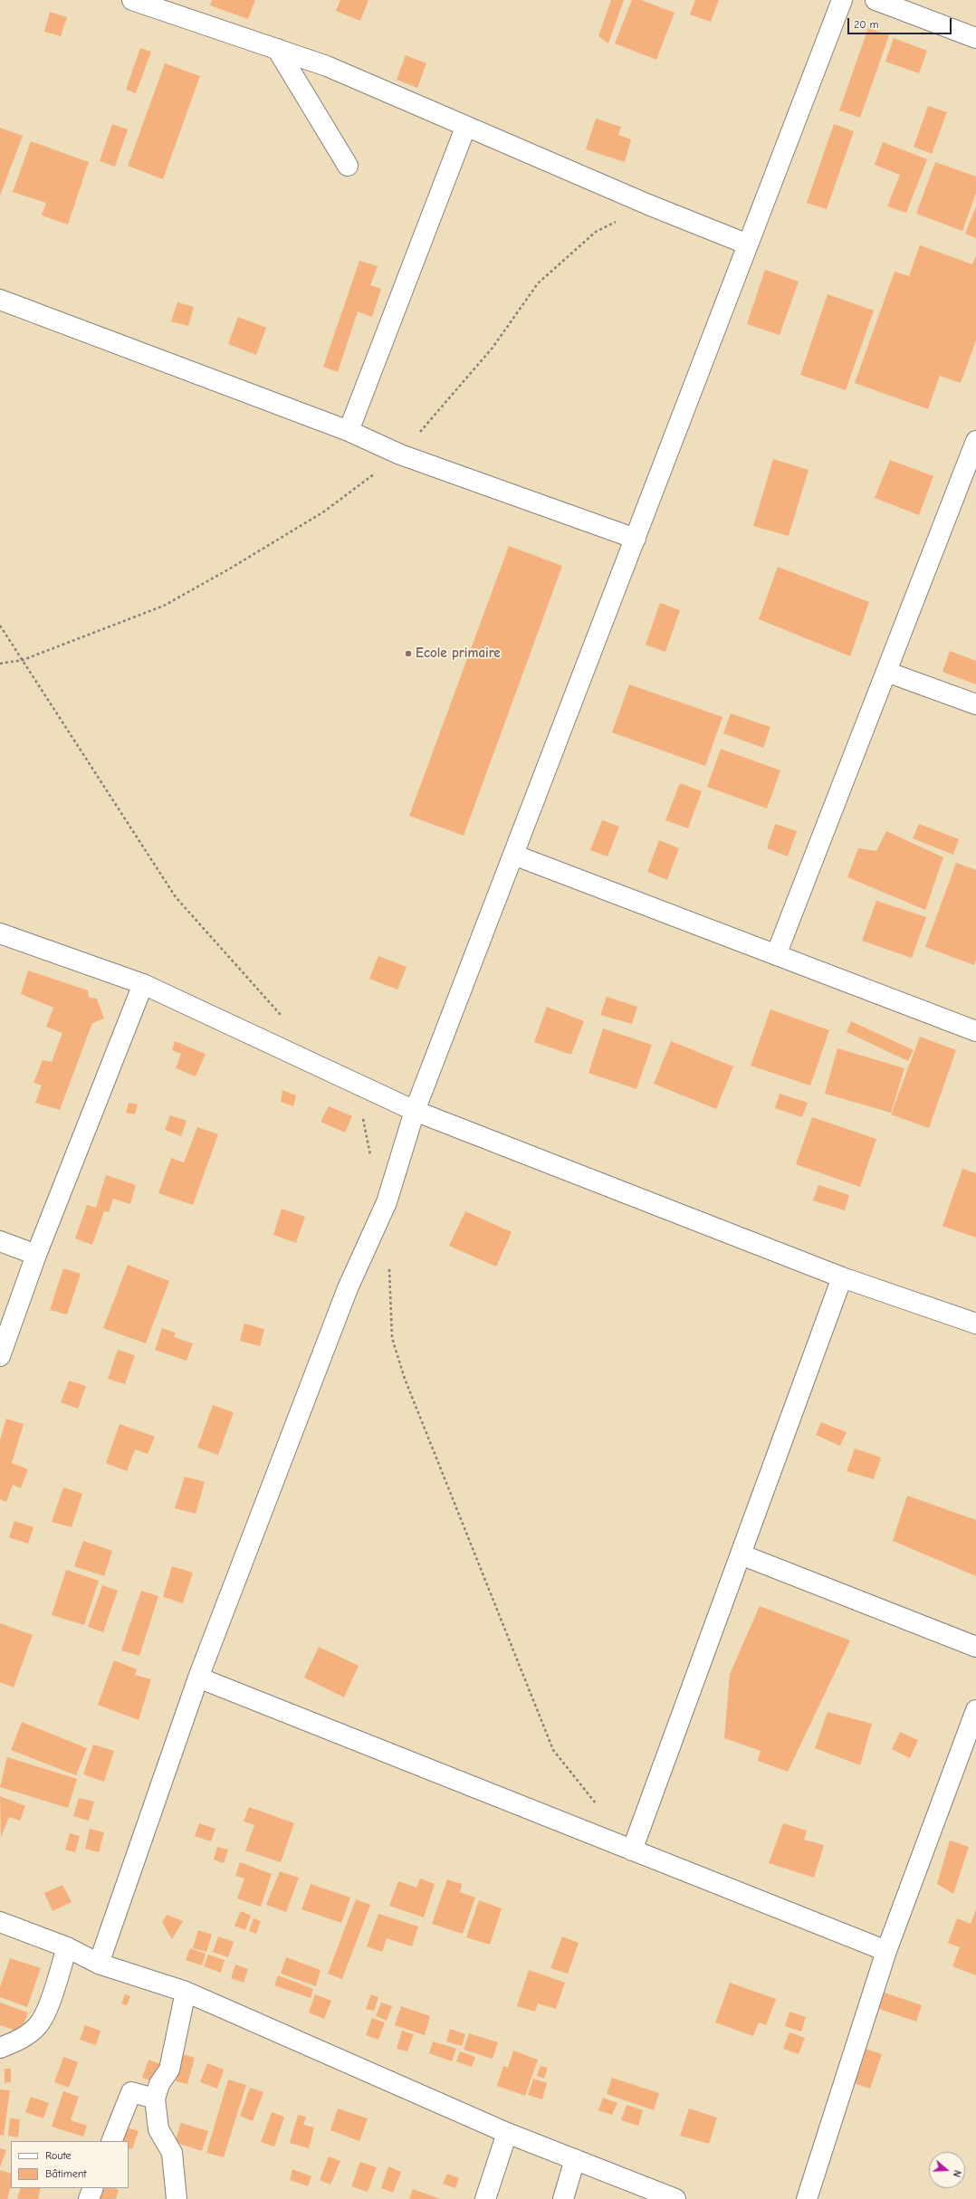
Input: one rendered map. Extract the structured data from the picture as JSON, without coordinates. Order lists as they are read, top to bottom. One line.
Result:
{"places":["Ecole primaire"],"legend":["Route","Bâtiment"],"scale_bar":"20 m","north":"right"}
